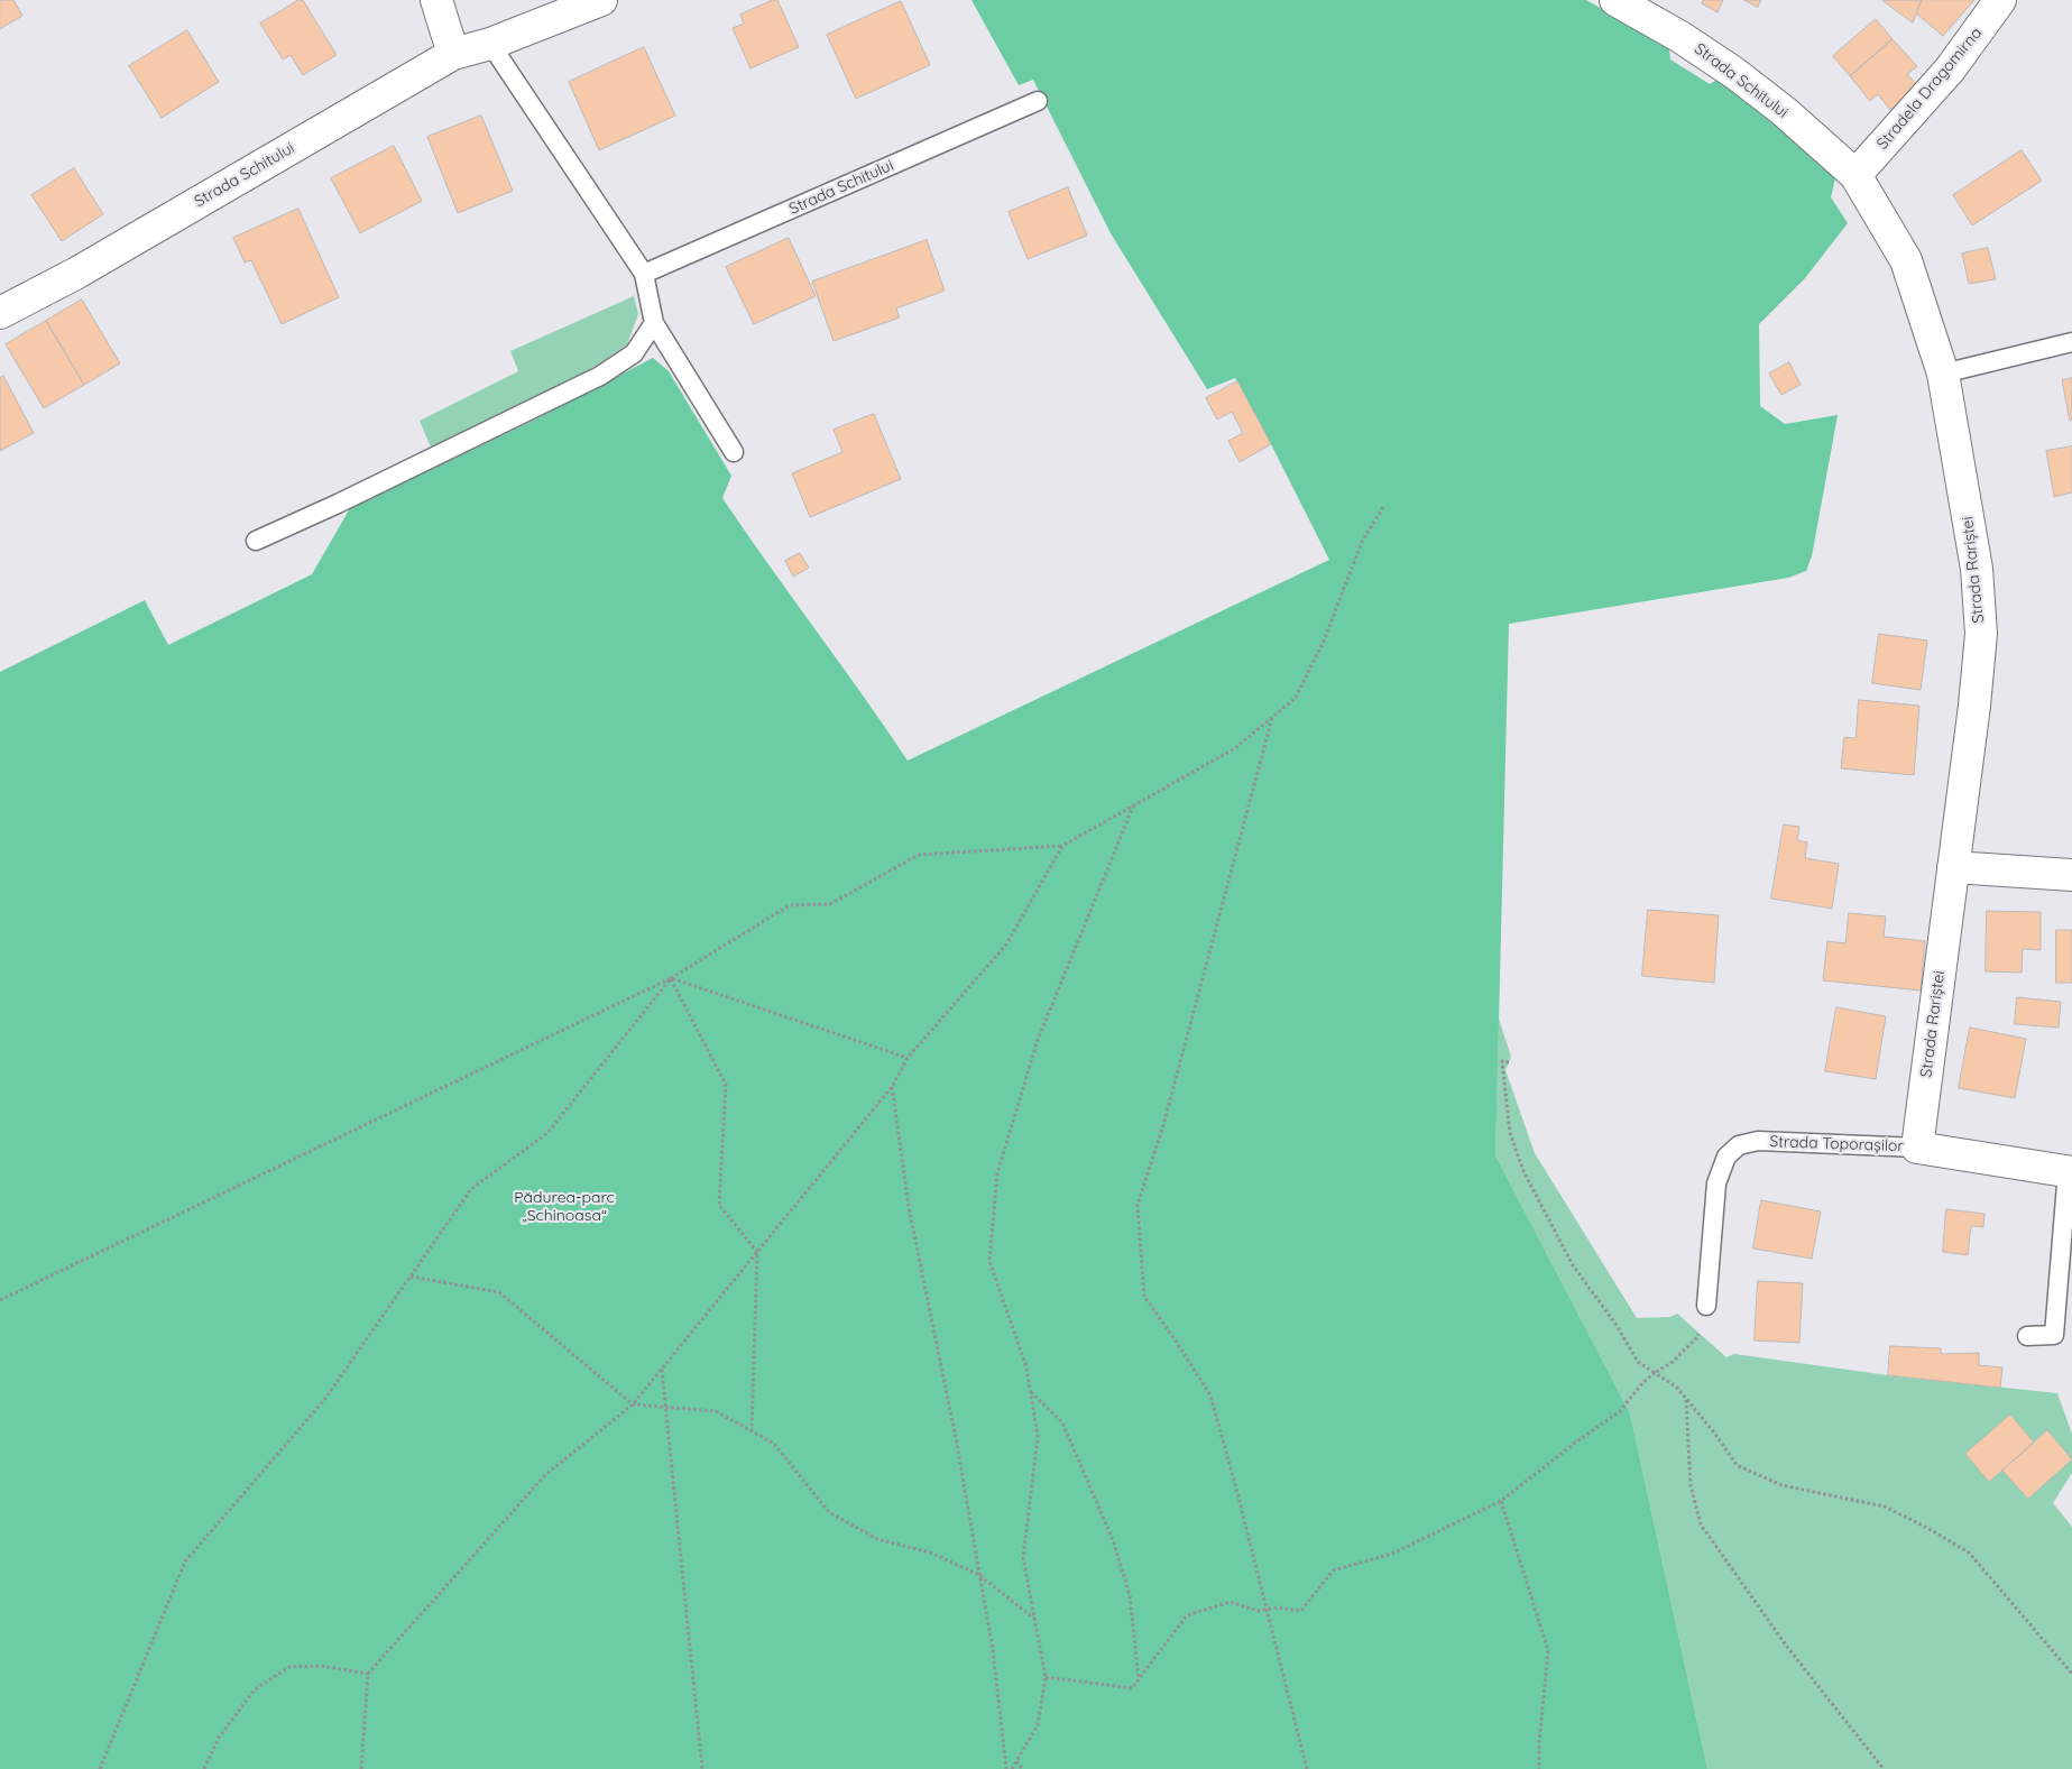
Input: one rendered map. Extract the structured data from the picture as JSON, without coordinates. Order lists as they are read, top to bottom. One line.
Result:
{"streets":{"street":["Strada Schitului","Stradela Dragomirna","Strada Rariștei","Strada Toporașilor"]},"crossings":[["Strada Schitului","Stradela Dragomirna"],["Strada Schitului","Strada Rariștei"],["Stradela Dragomirna","Strada Rariștei"],["Strada Rariștei","Strada Toporașilor"]],"parks":["Pădurea-parc „Schinoasa“"]}
